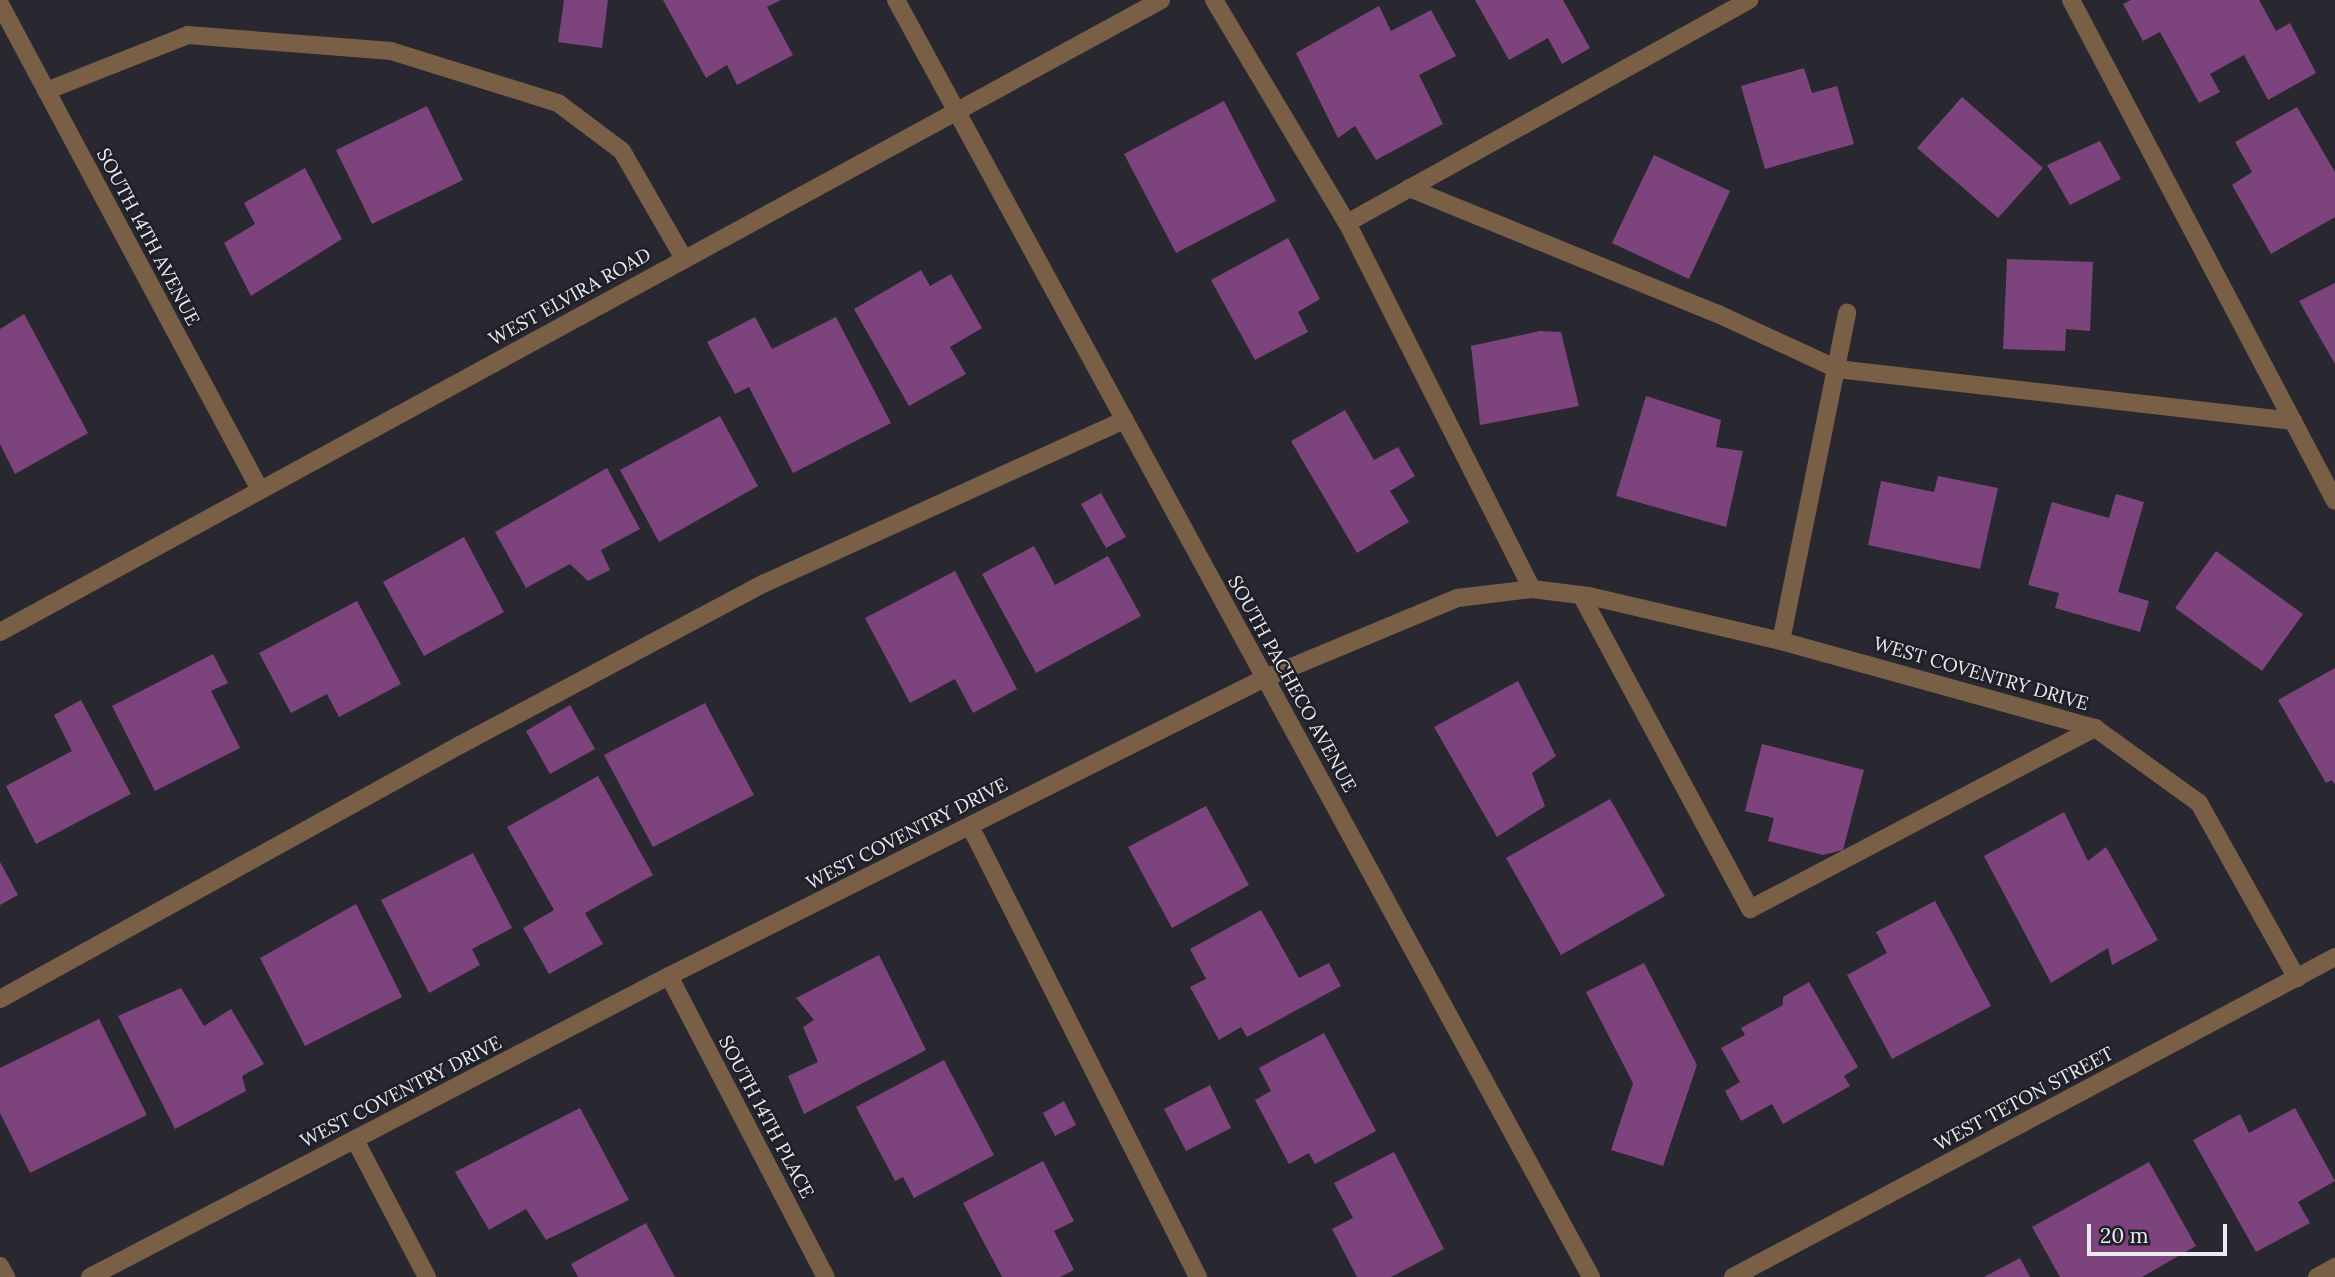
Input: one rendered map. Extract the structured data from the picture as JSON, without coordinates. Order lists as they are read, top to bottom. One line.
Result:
{"streets":{"street":["SOUTH 14TH AVENUE","WEST ELVIRA ROAD","WEST COVENTRY DRIVE","SOUTH PACHECO AVENUE","WEST TETON STREET","SOUTH 14TH PLACE"]},"crossings":[["SOUTH 14TH AVENUE","WEST ELVIRA ROAD"],["WEST ELVIRA ROAD","SOUTH PACHECO AVENUE"],["WEST COVENTRY DRIVE","SOUTH PACHECO AVENUE"],["WEST COVENTRY DRIVE","WEST TETON STREET"],["WEST COVENTRY DRIVE","SOUTH 14TH PLACE"]],"scale_bar":"20 m"}
